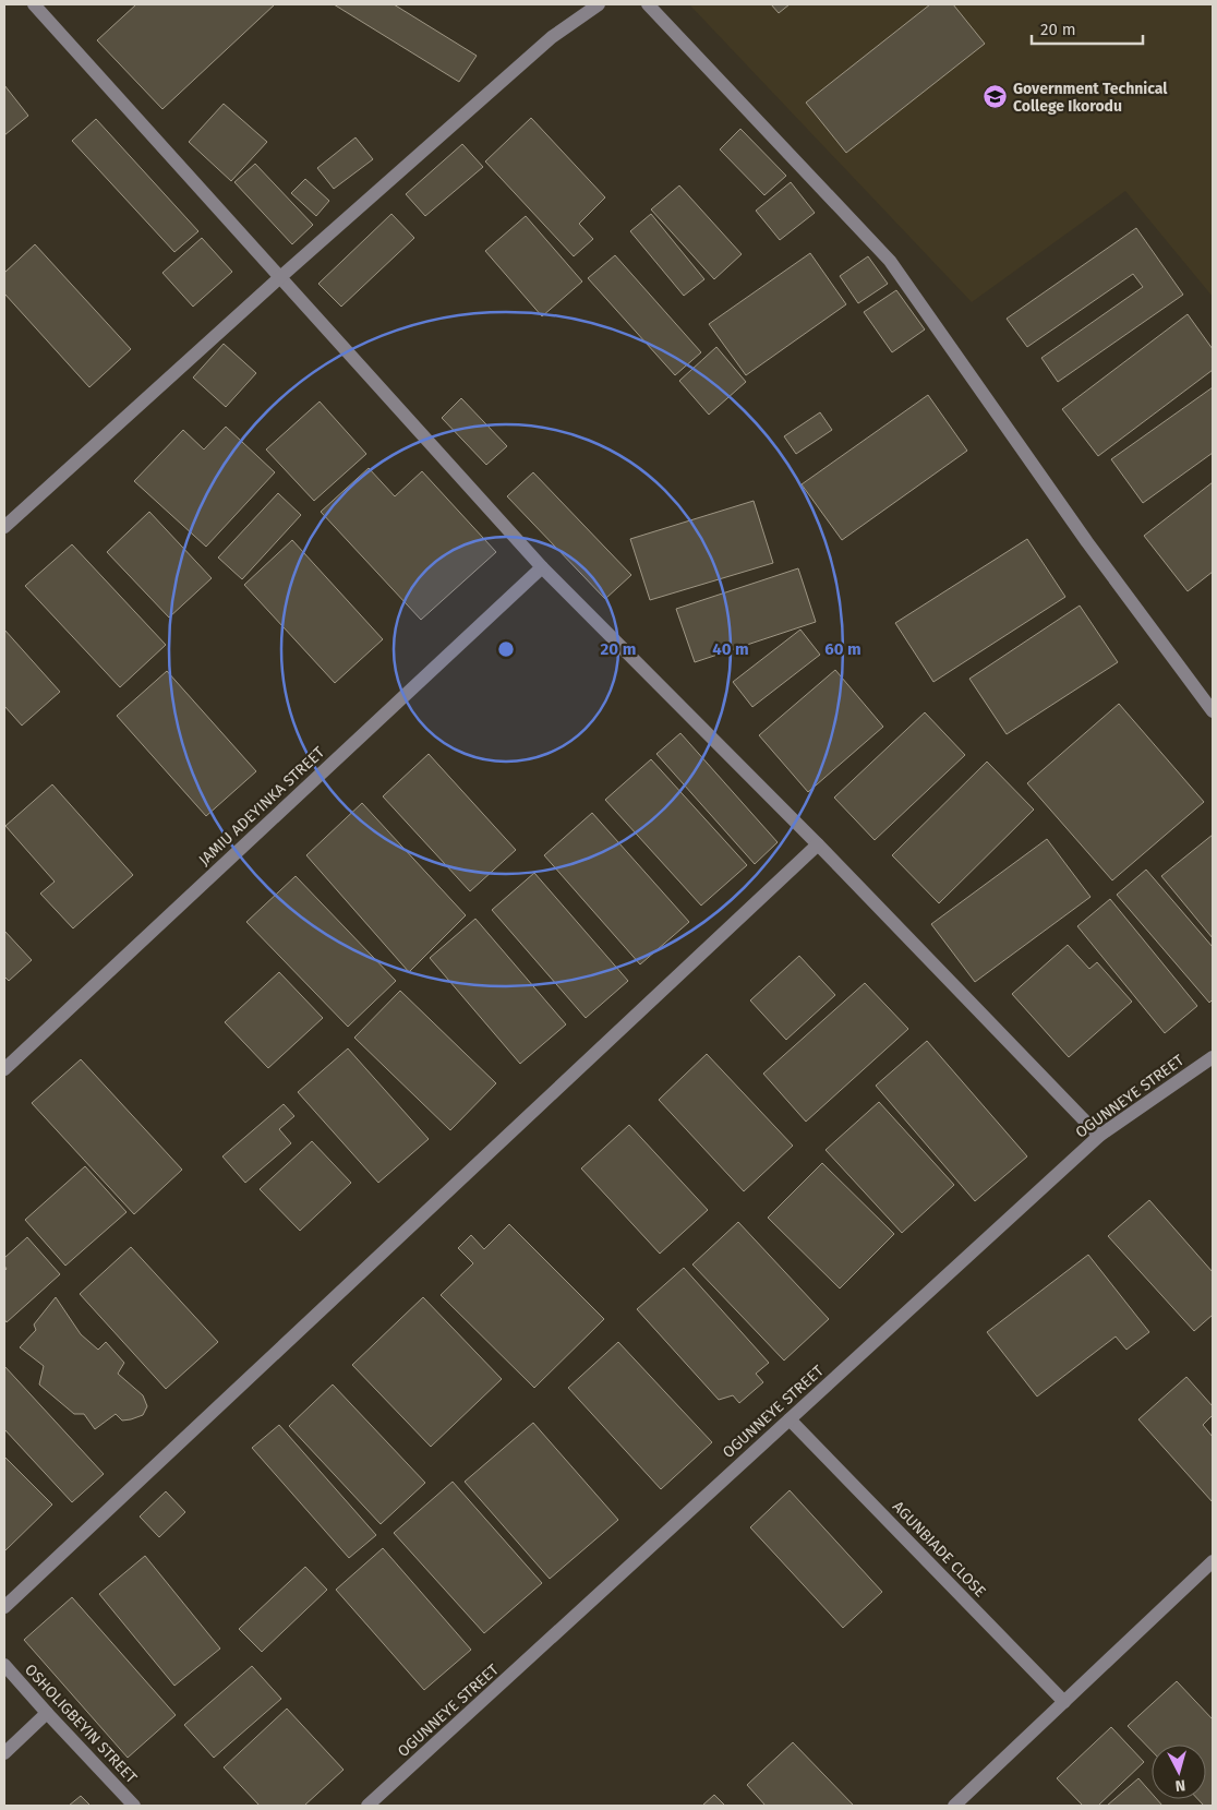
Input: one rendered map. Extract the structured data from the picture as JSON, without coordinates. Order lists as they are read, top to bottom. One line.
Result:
{"streets":{"street":["JAMIU ADEYINKA STREET","OGUNNEYE STREET","AGUNBIADE CLOSE","OSHOLIGBEYIN STREET"]},"crossings":[["OGUNNEYE STREET","AGUNBIADE CLOSE"]],"places":{"school or university":["Government Technical College Ikorodu"]},"scale_bar":"20 m","north":"bottom","rings":["20 m","40 m","60 m"]}
